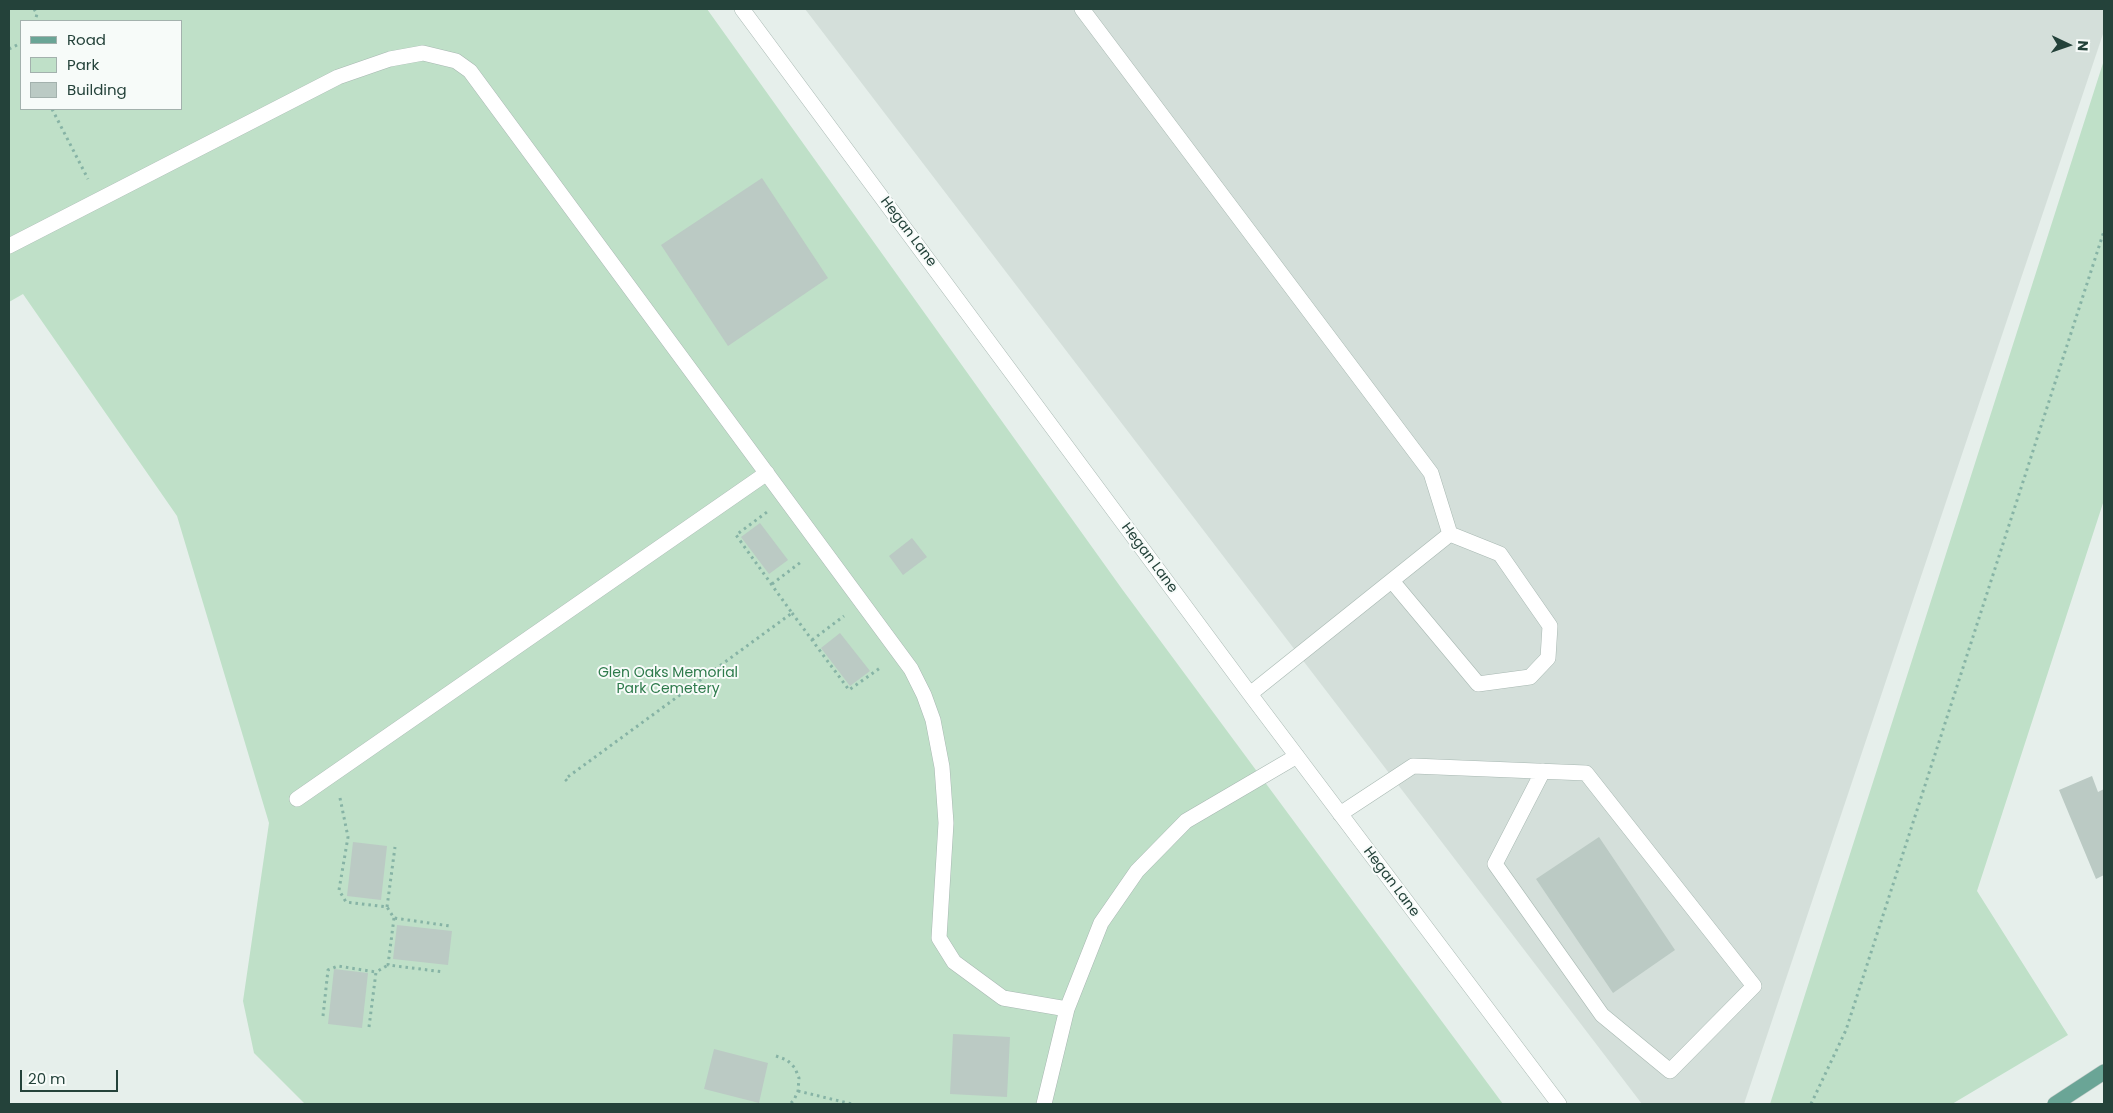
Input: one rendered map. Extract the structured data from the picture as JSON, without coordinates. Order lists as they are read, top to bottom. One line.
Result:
{"streets":{"street":["Hegan Lane"]},"parks":["Glen Oaks Memorial Park Cemetery"],"legend":["Road","Park","Building"],"scale_bar":"20 m","north":"right"}
